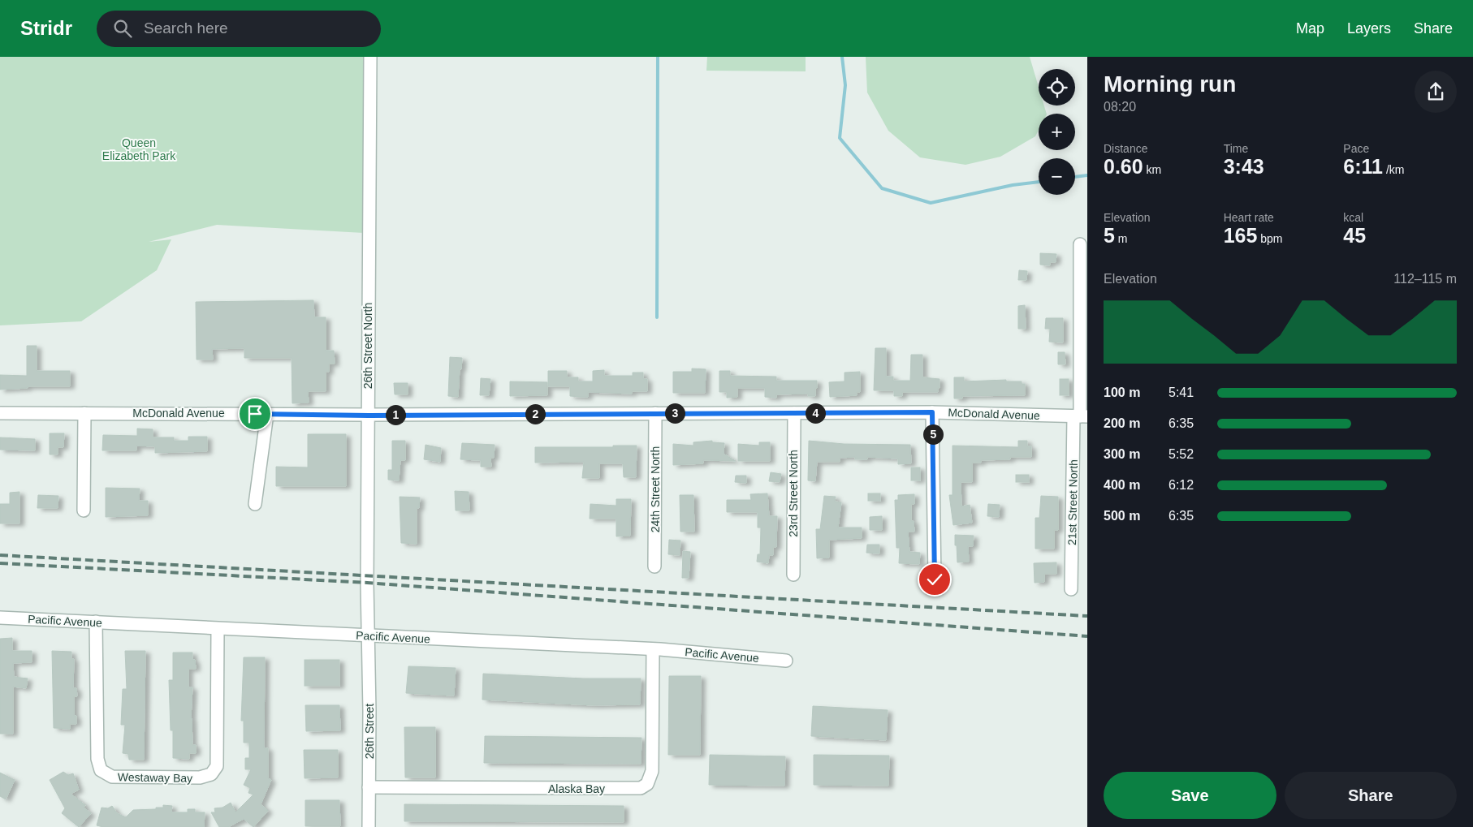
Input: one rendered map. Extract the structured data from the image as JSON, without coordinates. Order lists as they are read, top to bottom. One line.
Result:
{"streets":{"street":["26th Street North","McDonald Avenue","24th Street North","23rd Street North","21st Street North","Pacific Avenue","26th Street","Westaway Bay","Alaska Bay"]},"crossings":[["26th Street North","McDonald Avenue"],["26th Street North","Pacific Avenue"],["26th Street North","26th Street"],["McDonald Avenue","24th Street North"],["McDonald Avenue","23rd Street North"],["McDonald Avenue","21st Street North"],["Pacific Avenue","26th Street"],["Pacific Avenue","Westaway Bay"],["Pacific Avenue","Alaska Bay"],["26th Street","Alaska Bay"]],"parks":["Queen Elizabeth Park"],"page":{"header":"Stridr","search":"Search here","nav":["Map","Layers","Share"],"heading":["Morning run","08:20"],"map_buttons":["+","−"],"stats":[["Distance","0.60 km"],["Time","3:43"],["Pace","6:11 /km"],["Elevation","5 m"],["Heart rate","165 bpm"],["kcal","45"]],"chart":["Elevation","112–115 m"],"list":[{"name":"100 m","note":"5:41"},{"name":"200 m","note":"6:35"},{"name":"300 m","note":"5:52"},{"name":"400 m","note":"6:12"},{"name":"500 m","note":"6:35"}],"pins":["3","4","2","1","5"],"buttons":["Save","Share"]}}
